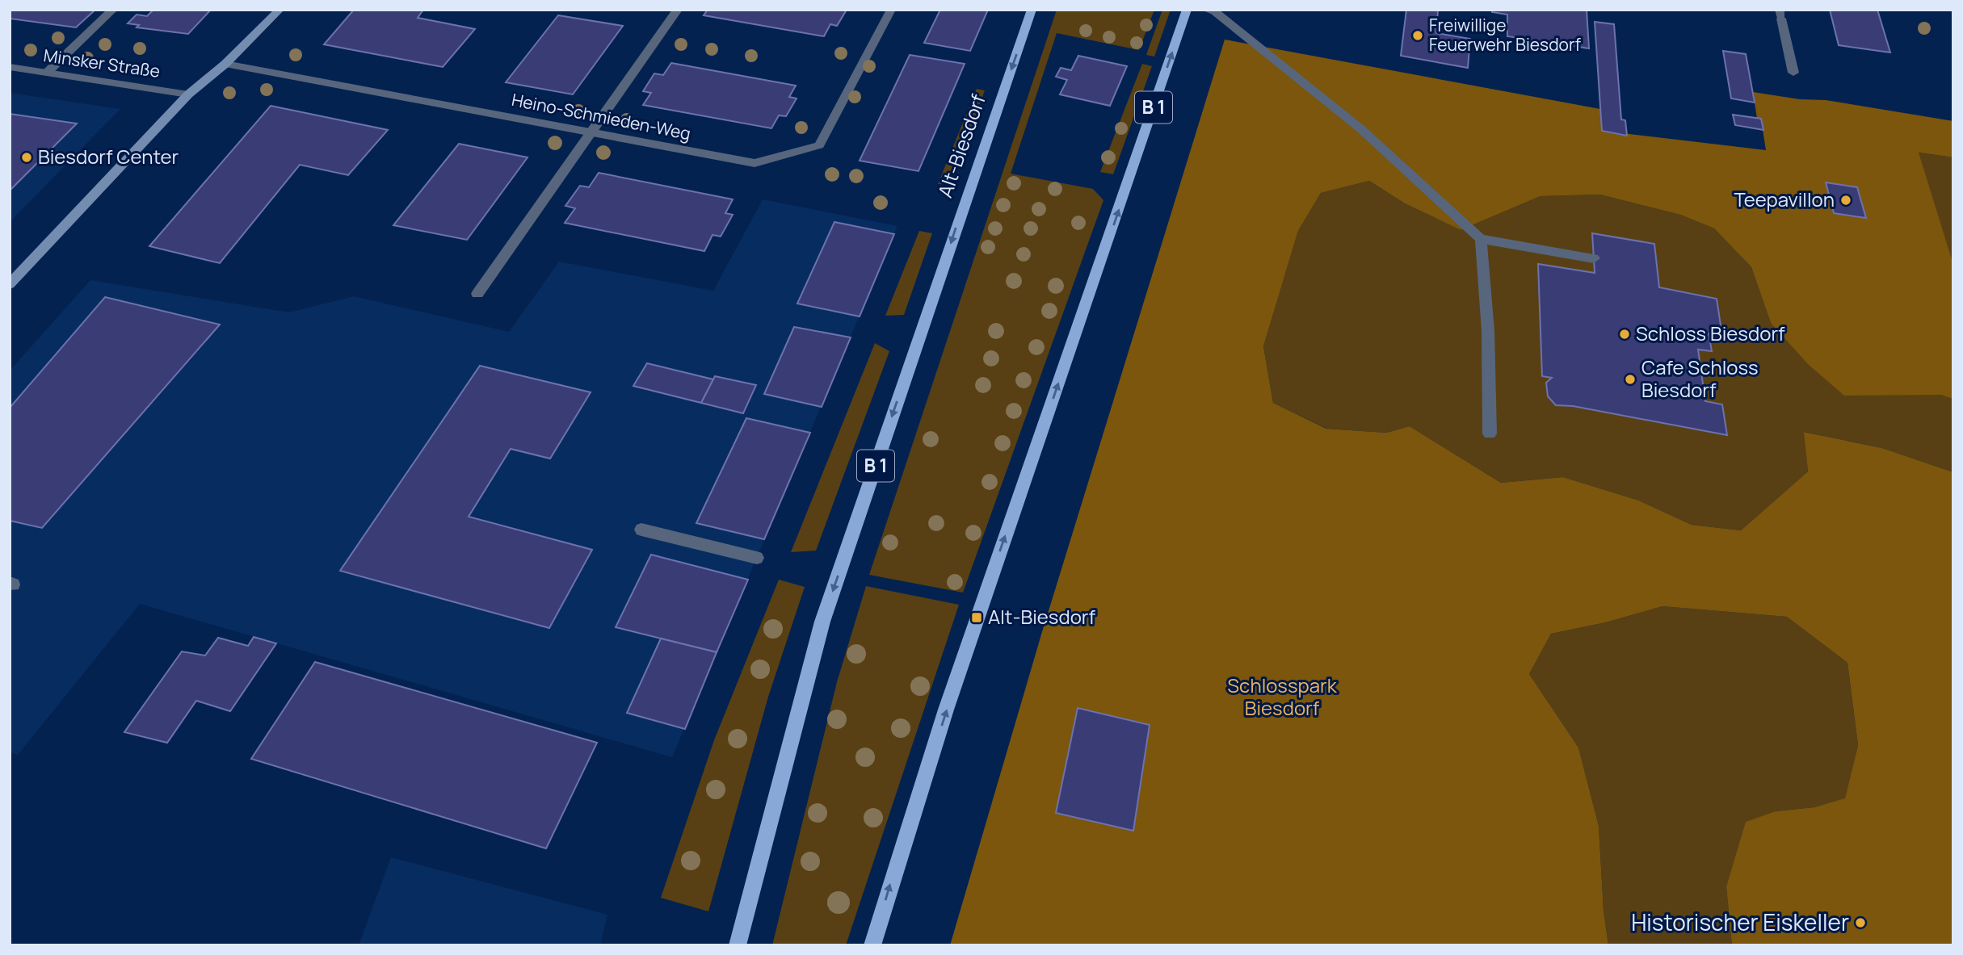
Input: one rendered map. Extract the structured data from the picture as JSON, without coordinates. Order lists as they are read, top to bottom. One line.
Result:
{"streets":{"main road":["B 1","Alt-Biesdorf"],"street":["Minsker Straße","Heino-Schmieden-Weg"]},"one_way":["Alt-Biesdorf"],"parks":["Schlosspark Biesdorf"],"places":{"other":["Freiwillige Feuerwehr Biesdorf","Biesdorf Center","Teepavillon","Schloss Biesdorf","Cafe Schloss Biesdorf","Historischer Eiskeller"],"transit":["Alt-Biesdorf"]}}
